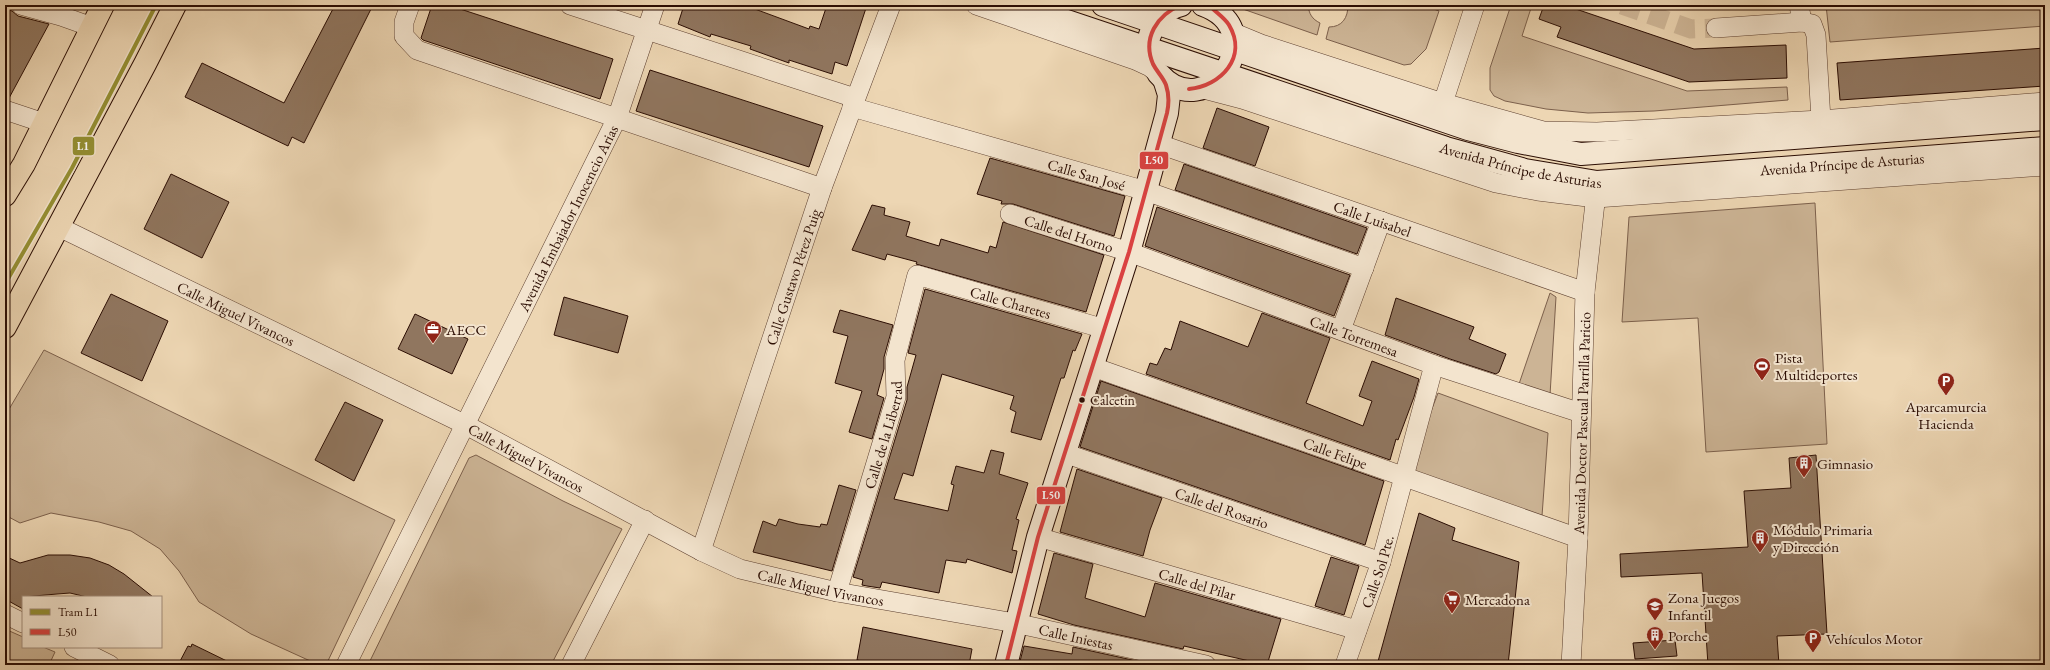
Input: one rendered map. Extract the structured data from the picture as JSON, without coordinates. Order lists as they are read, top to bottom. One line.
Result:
{"streets":{"main road":["Avenida Príncipe de Asturias"],"street":["Calle San José","Avenida Embajador Inocencio Arias","Calle Luisabel","Calle del Horno","Calle Gustavo Pérez Puig","Calle Charetes","Calle Miguel Vivancos","Calle Torremesa","Avenida Doctor Pascual Parrilla Paricio","Calle de la Libertad","Calle Felipe","Calle del Rosario","Calle Sol Pte.","Calle del Pilar","Calle Iniestas"]},"crossings":[["Avenida Príncipe de Asturias","Avenida Doctor Pascual Parrilla Paricio"],["Calle San José","Avenida Embajador Inocencio Arias"],["Calle San José","Calle Gustavo Pérez Puig"],["Avenida Embajador Inocencio Arias","Calle Miguel Vivancos"],["Calle Luisabel","Avenida Doctor Pascual Parrilla Paricio"],["Calle del Horno","Calle Torremesa"],["Calle Gustavo Pérez Puig","Calle Miguel Vivancos"],["Calle Charetes","Calle de la Libertad"],["Calle Miguel Vivancos","Calle de la Libertad"],["Calle Miguel Vivancos","Calle Iniestas"],["Calle Torremesa","Avenida Doctor Pascual Parrilla Paricio"],["Calle Torremesa","Calle Sol Pte."],["Avenida Doctor Pascual Parrilla Paricio","Calle Felipe"],["Calle Felipe","Calle Sol Pte."],["Calle del Rosario","Calle Sol Pte."],["Calle Sol Pte.","Calle del Pilar"]],"places":{"office":["AECC"],"sports":["Pista Multideportes"],"parking":["Aparcamurcia Hacienda","Vehículos Motor"],"other":["Calcetin"],"building":["Gimnasio","Módulo Primaria y Dirección","Porche"],"supermarket":["Mercadona"],"school or university":["Zona Juegos Infantil"]},"lines":["tram line L1","transit line L50"],"legend":["Tram L1","L50"]}
